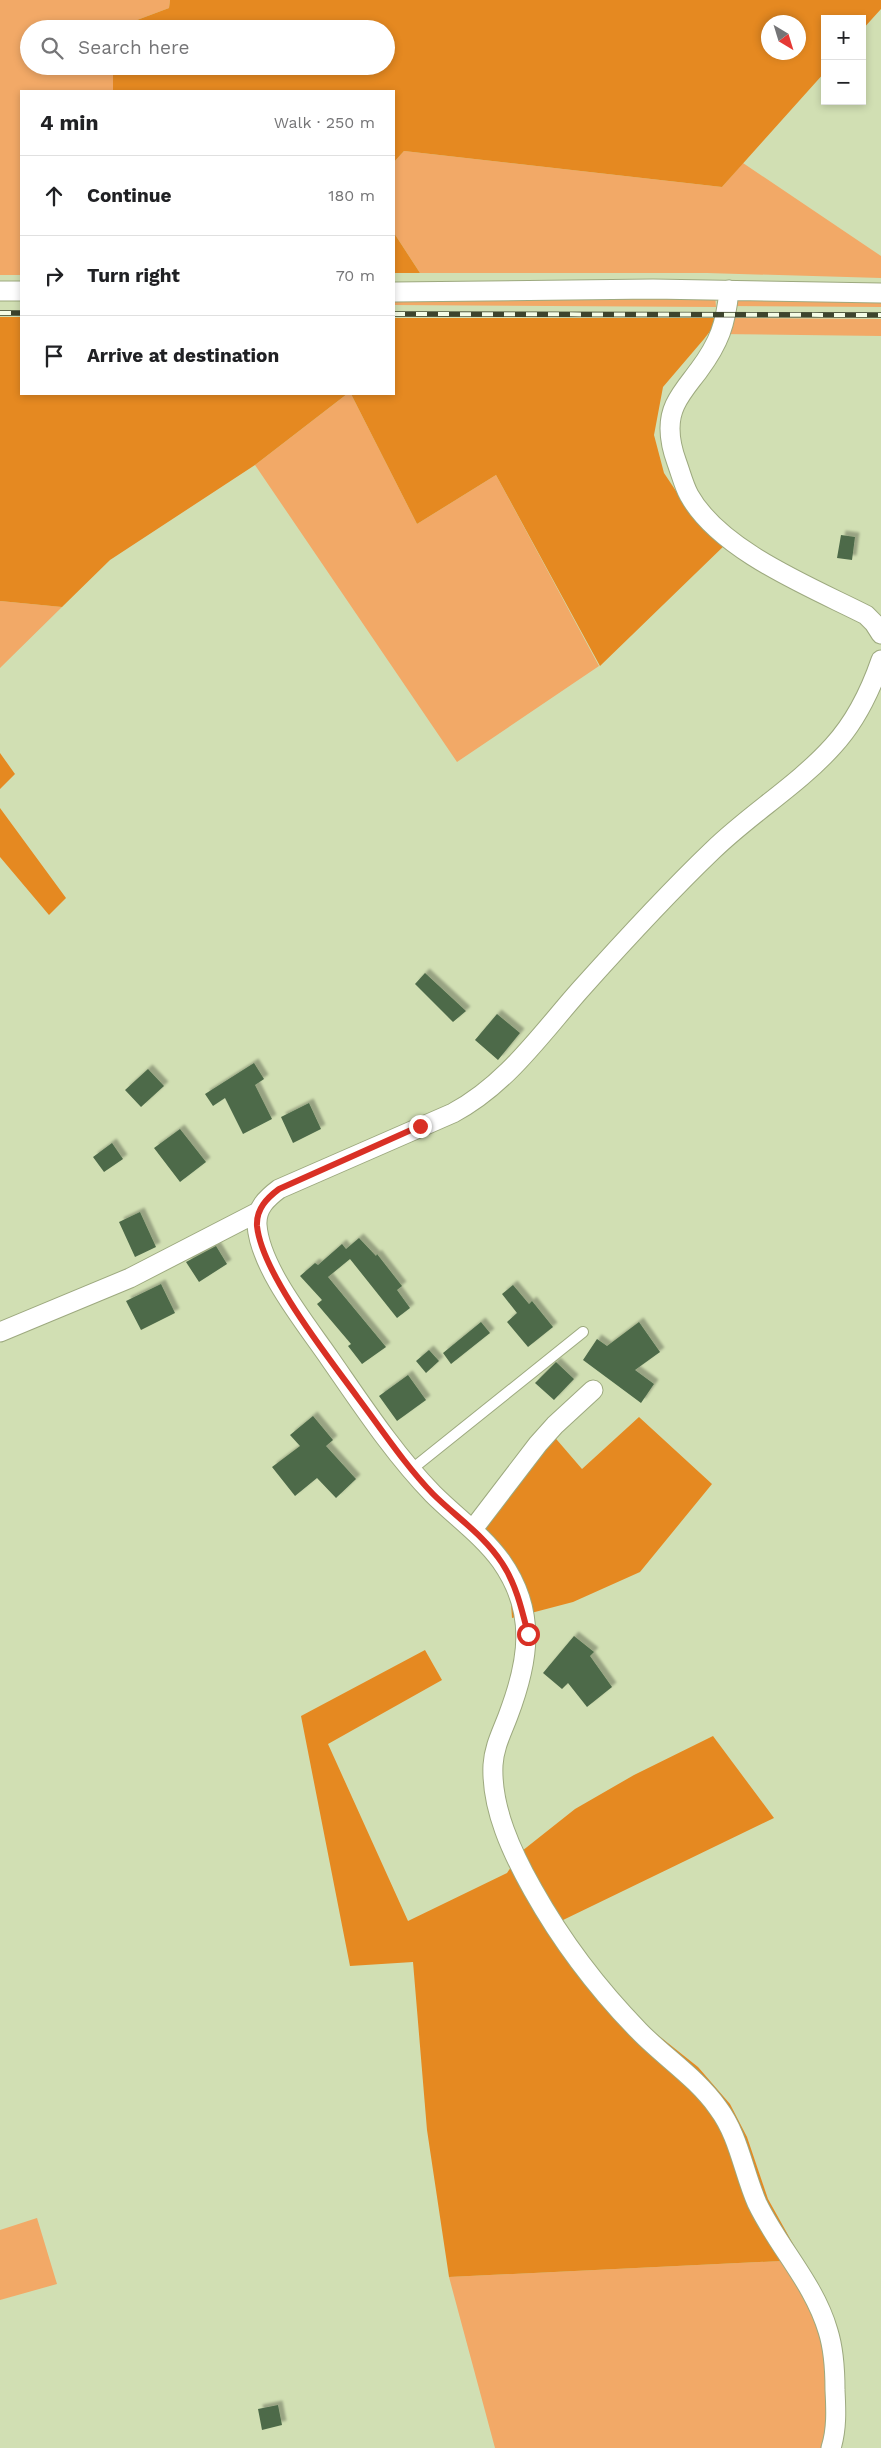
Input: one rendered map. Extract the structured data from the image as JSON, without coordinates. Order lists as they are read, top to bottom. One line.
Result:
{"north":"bottom right","page":{"map_buttons":["+","−"],"search":"Search here","heading":["4 min","Walk · 250 m"],"list":[["Continue","180 m"],["Turn right","70 m"],"Arrive at destination"]}}
